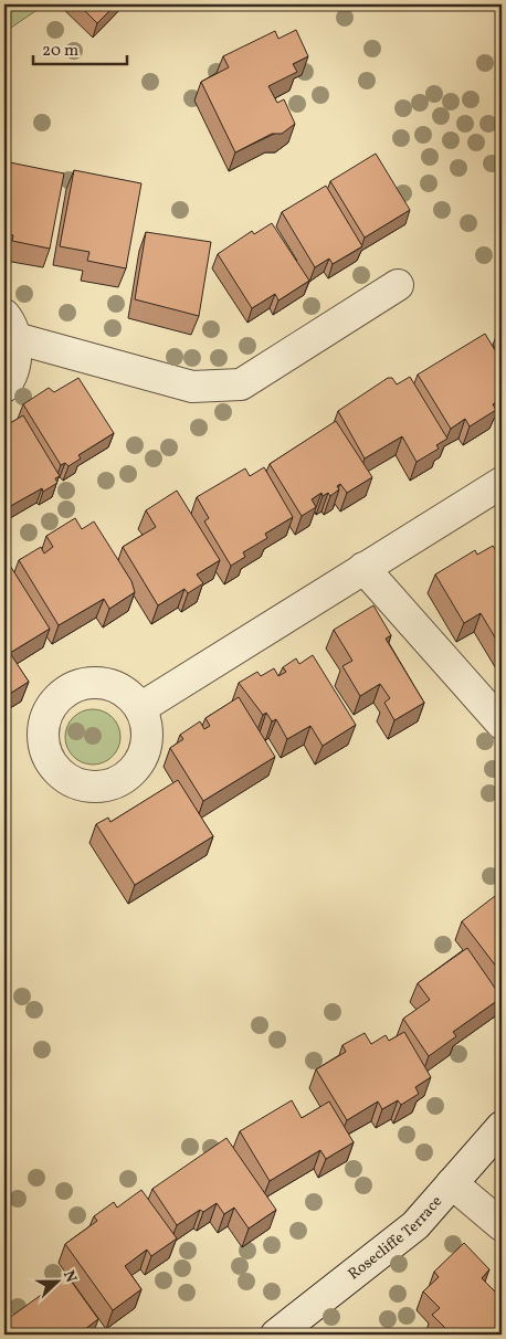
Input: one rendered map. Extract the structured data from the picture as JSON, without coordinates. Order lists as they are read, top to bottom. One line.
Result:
{"streets":{"street":["Rosecliffe Terrace"]},"scale_bar":"20 m","north":"right"}
